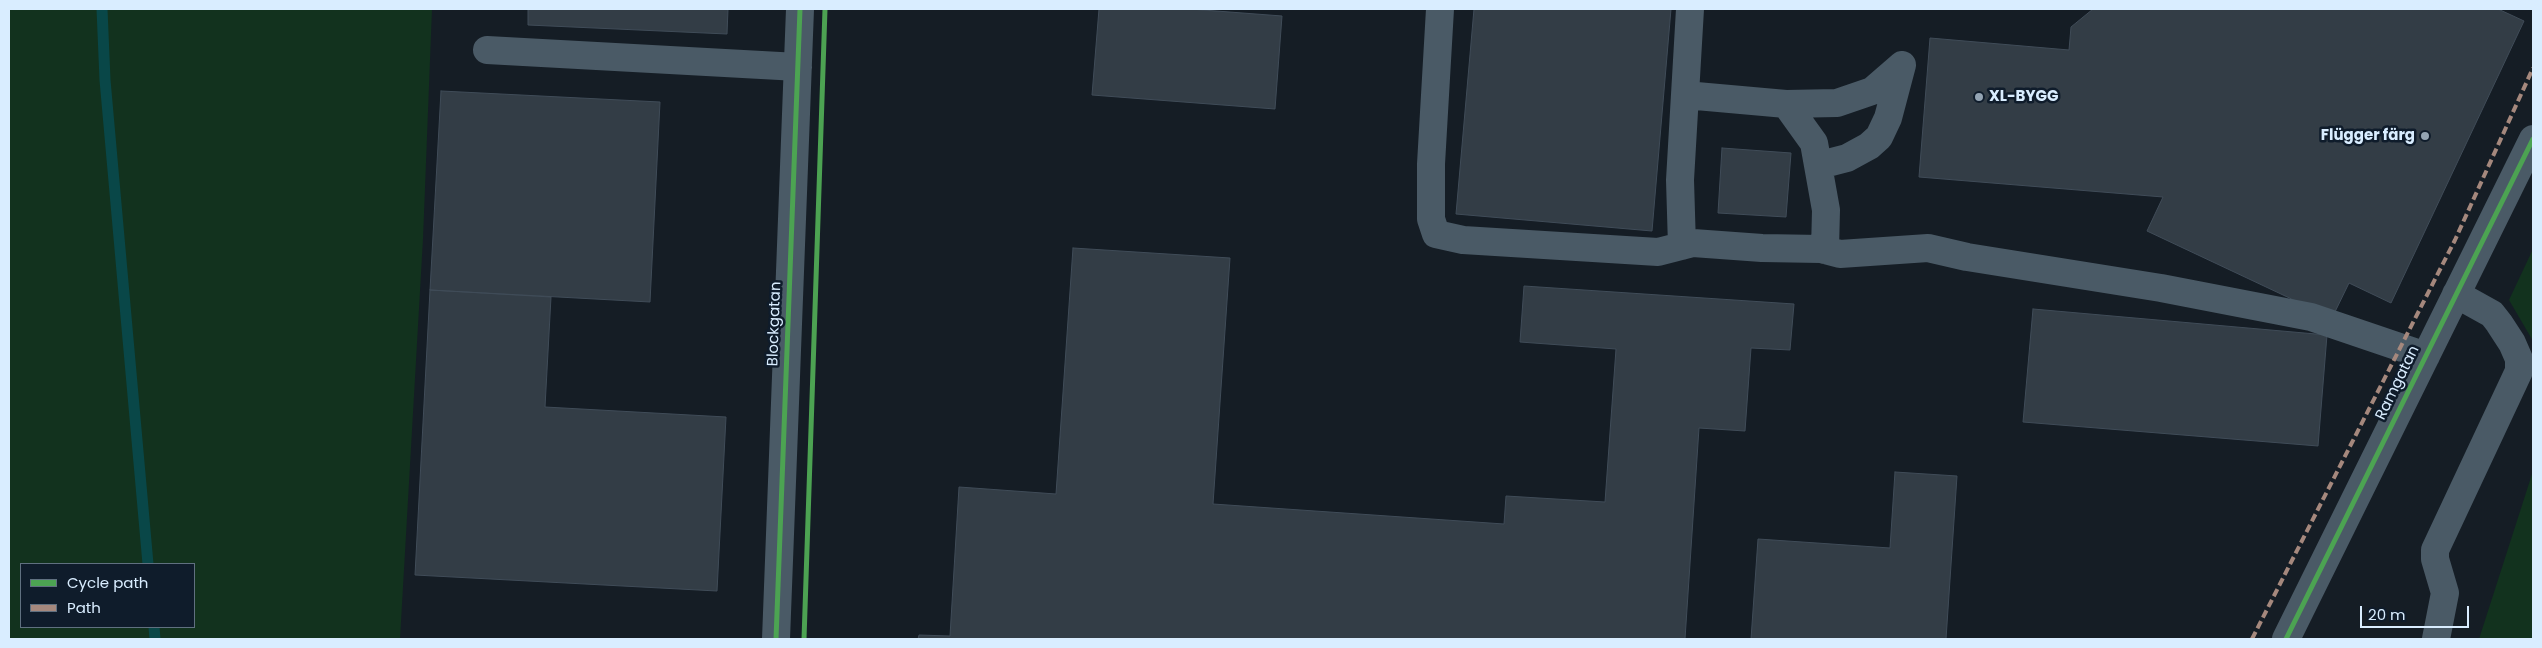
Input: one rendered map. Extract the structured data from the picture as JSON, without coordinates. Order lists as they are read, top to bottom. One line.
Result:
{"streets":{"street":["Blockgatan","Ramgatan"]},"places":["XL-BYGG","Flügger färg"],"legend":["Cycle path","Path"],"scale_bar":"20 m"}
